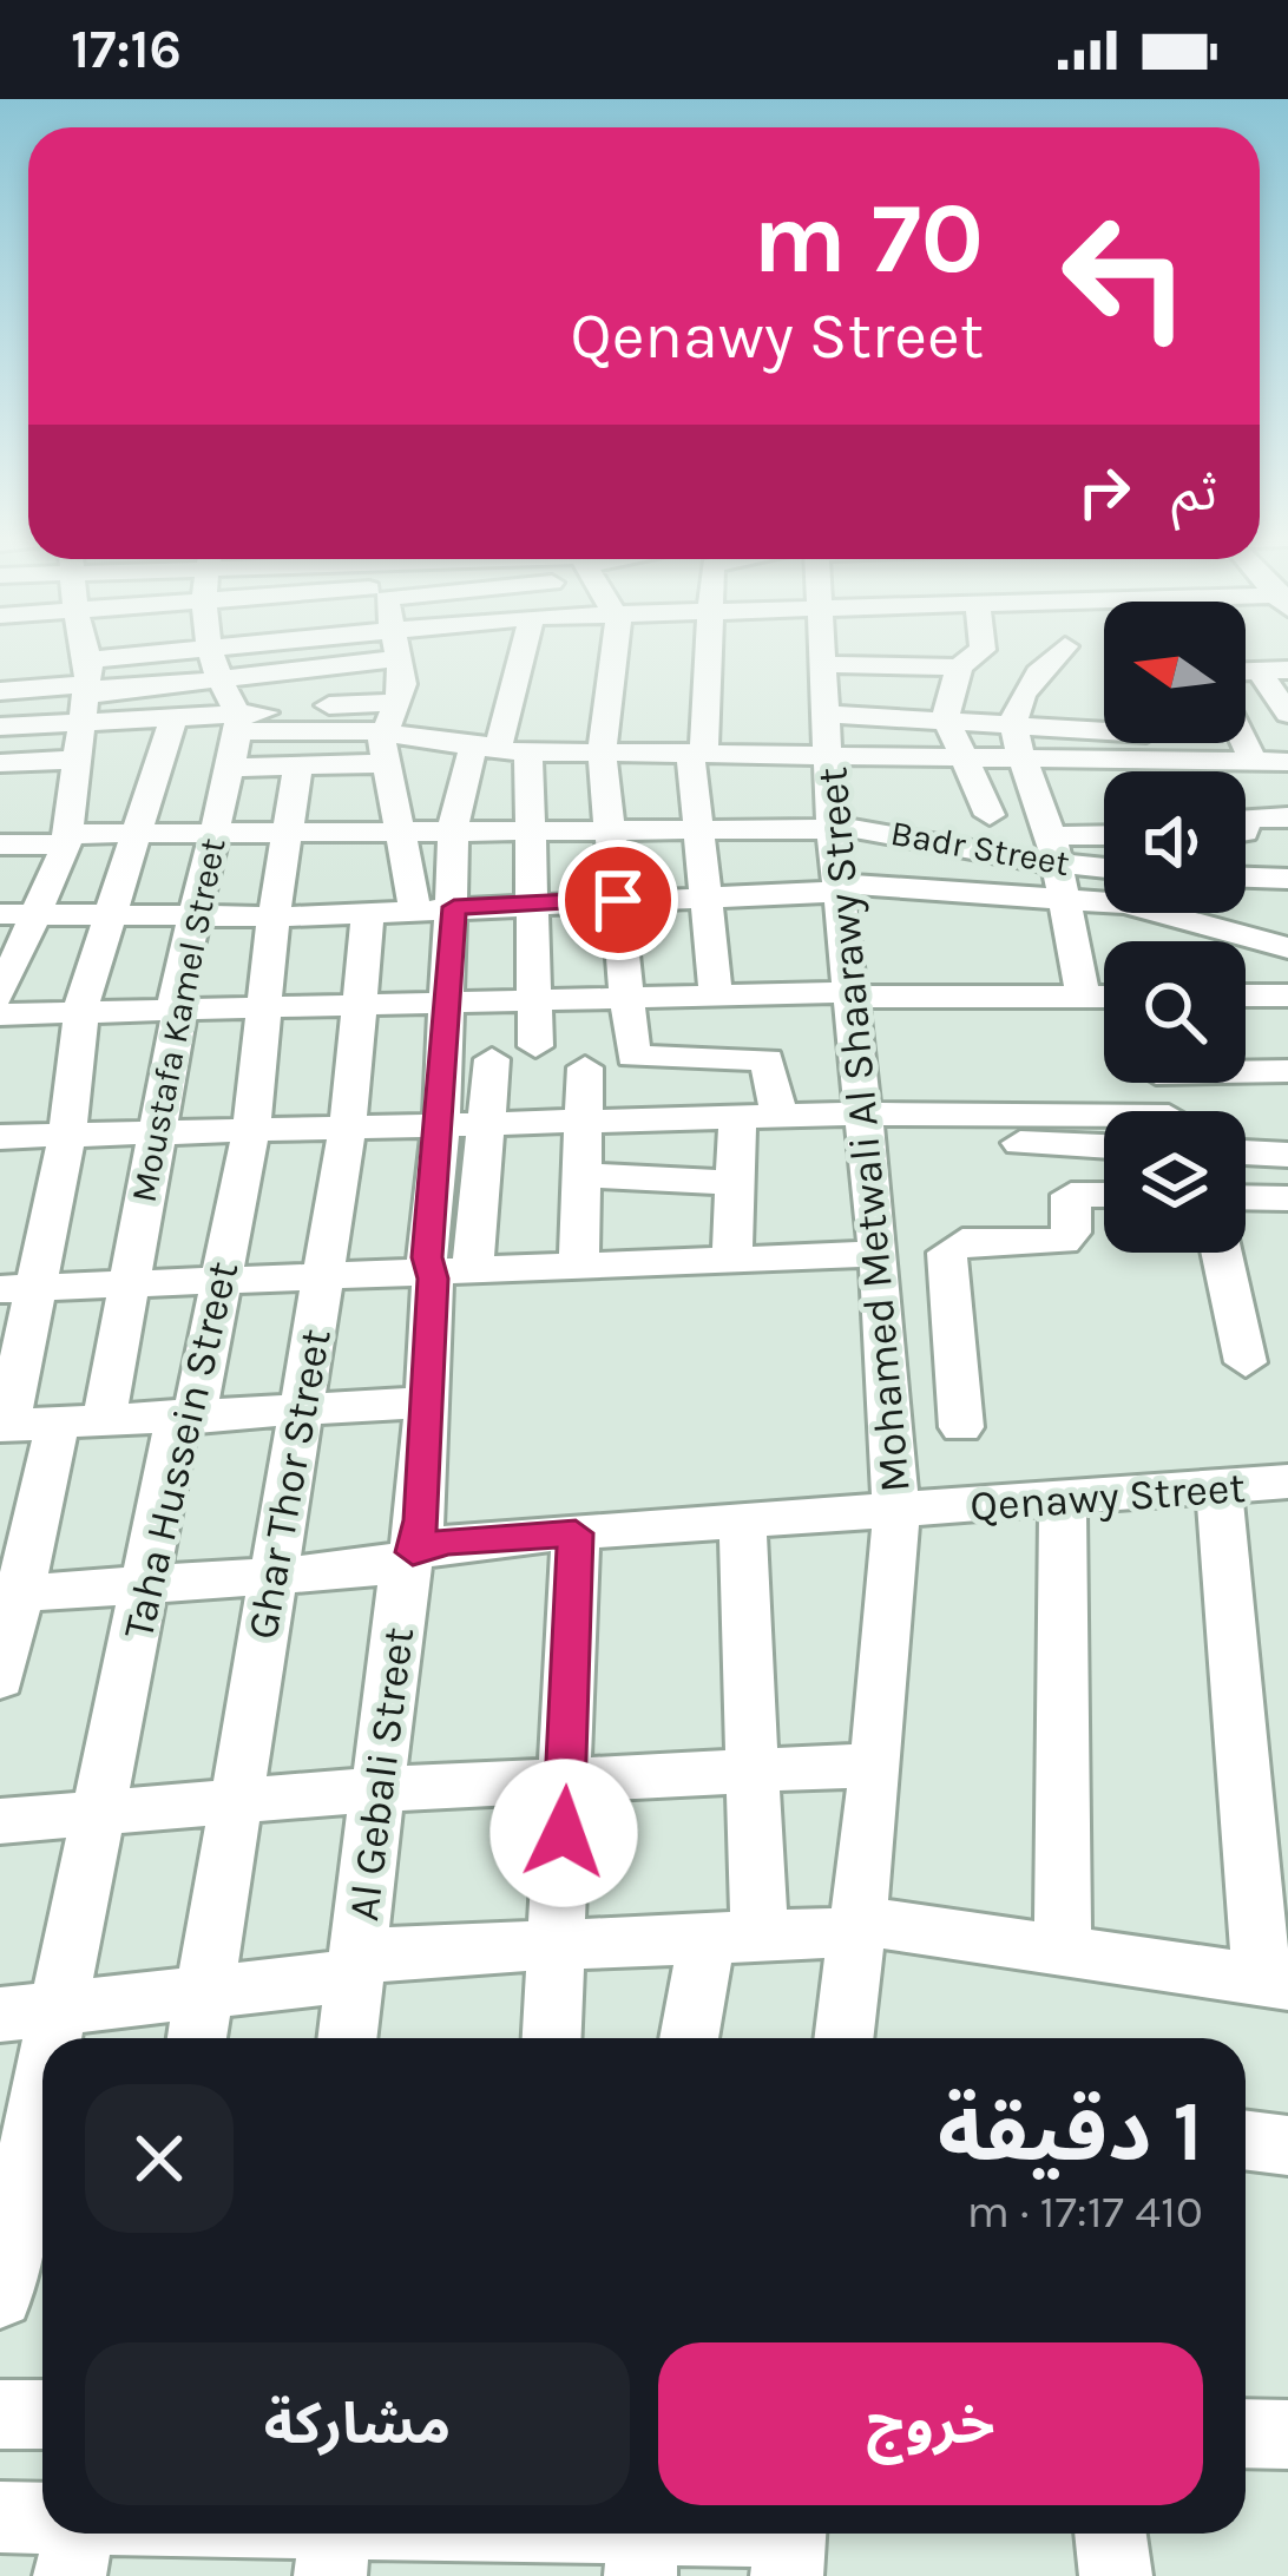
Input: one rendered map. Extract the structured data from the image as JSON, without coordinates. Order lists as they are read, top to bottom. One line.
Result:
{"streets":{"street":["Badr Street","Moustafa Kamel Street","Mohamed Metwali Al Shaarawy Street","Taha Hussein Street","Ghar Thor Street","Qenawy Street","Al Gebali Street"]},"crossings":[["Badr Street","Moustafa Kamel Street"],["Badr Street","Mohamed Metwali Al Shaarawy Street"],["Badr Street","Taha Hussein Street"],["Moustafa Kamel Street","Qenawy Street"],["Mohamed Metwali Al Shaarawy Street","Qenawy Street"],["Taha Hussein Street","Qenawy Street"],["Ghar Thor Street","Qenawy Street"],["Qenawy Street","Al Gebali Street"]],"north":"left","page":{"status":"17:16","turn":["70 m","Qenawy Street"],"then":"ثم","heading":["1 دقيقة","410 m · 17:17"],"buttons":["خروج","مشاركة"]}}
